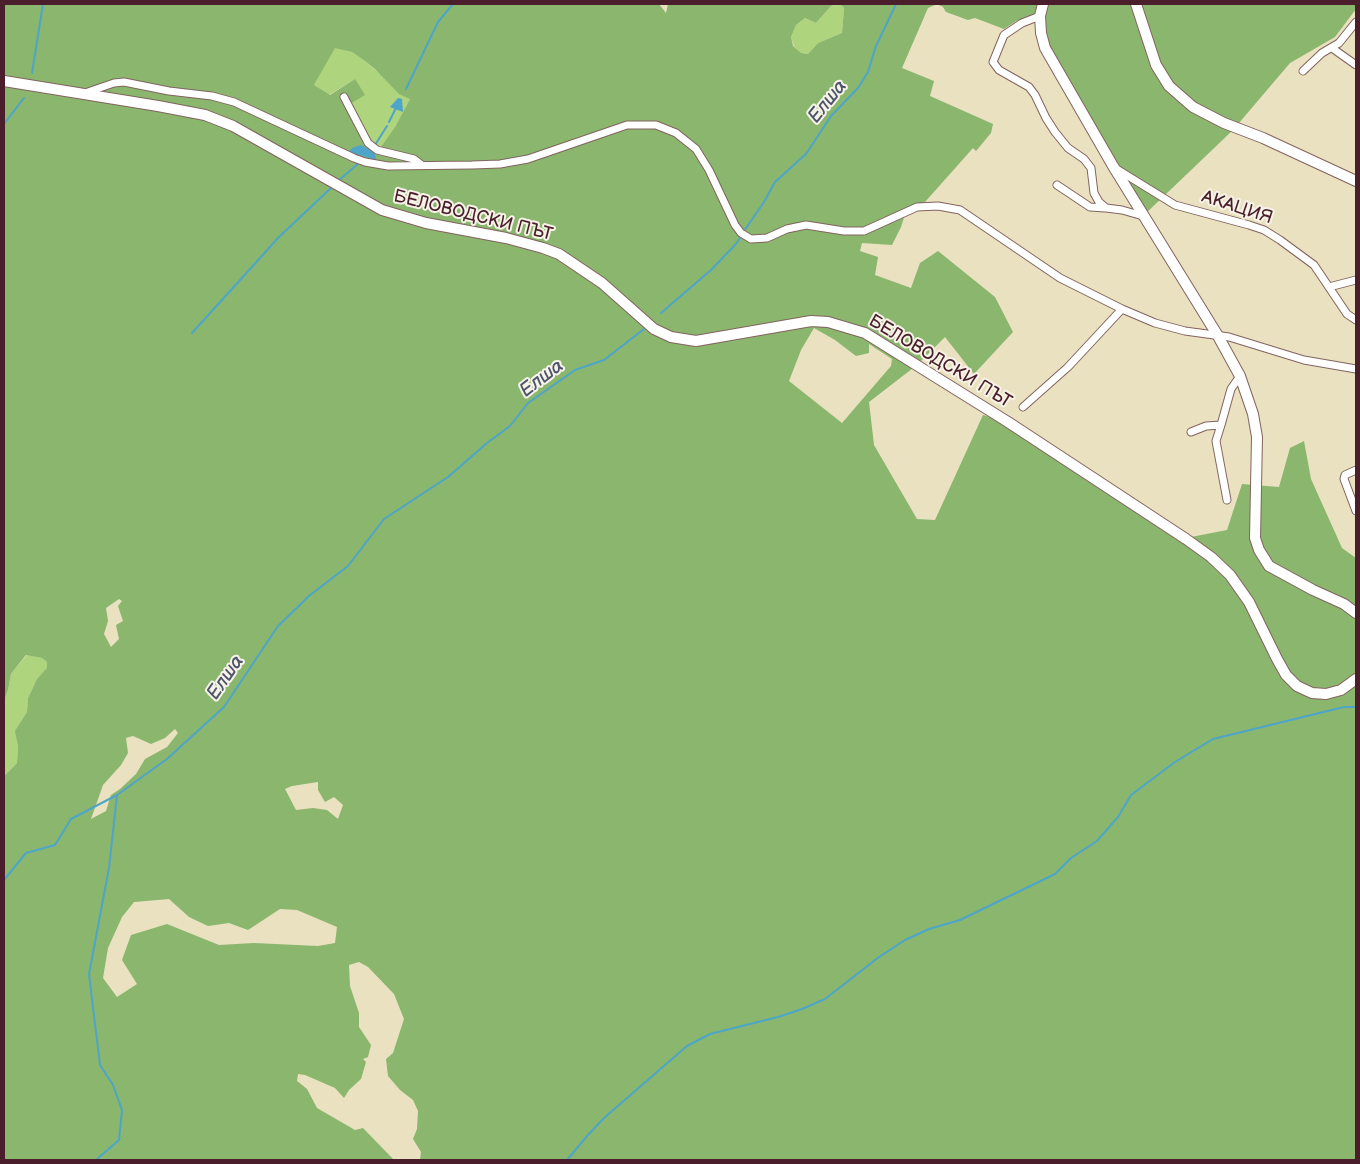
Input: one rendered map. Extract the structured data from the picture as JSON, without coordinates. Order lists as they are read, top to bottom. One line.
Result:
{"streets":{"street":["АКАЦИЯ","БЕЛОВОДСКИ ПЪТ"]},"water":["Елша"]}
